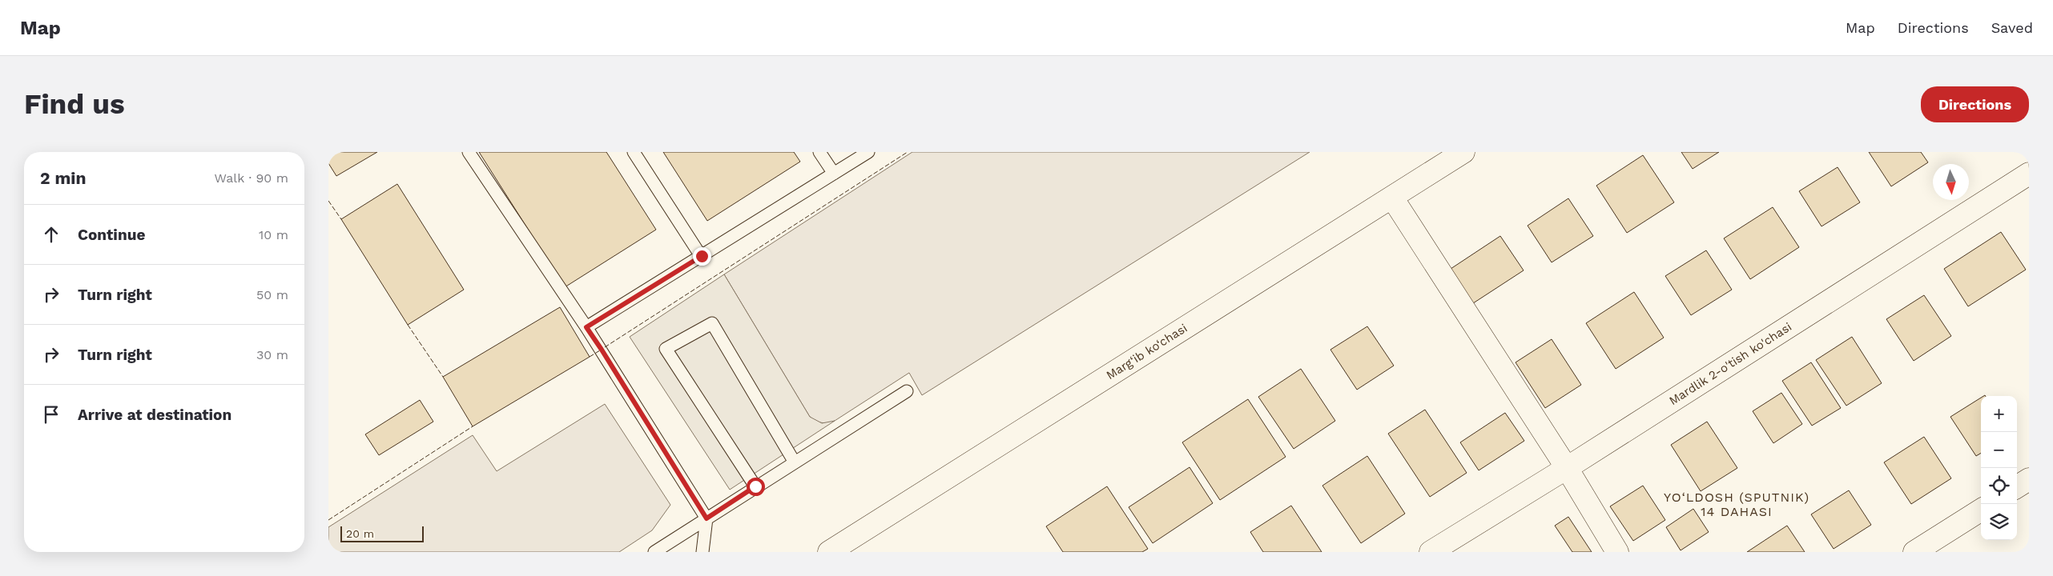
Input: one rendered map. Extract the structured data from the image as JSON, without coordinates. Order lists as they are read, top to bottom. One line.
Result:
{"streets":{"street":["Marg‘ib ko‘chasi","Mardlik 2-o'tish ko'chasi"]},"districts":["YO‘LDOSH (SPUTNIK) 14 DAHASI"],"scale_bar":"20 m","north":"bottom","page":{"header":"Map","nav":["Map","Directions","Saved"],"buttons":"Directions","title":"Find us","heading":["2 min","Walk · 90 m"],"list":[["Continue","10 m"],["Turn right","50 m"],["Turn right","30 m"],"Arrive at destination"],"map_buttons":["+","−"],"scale":"20 m"}}
